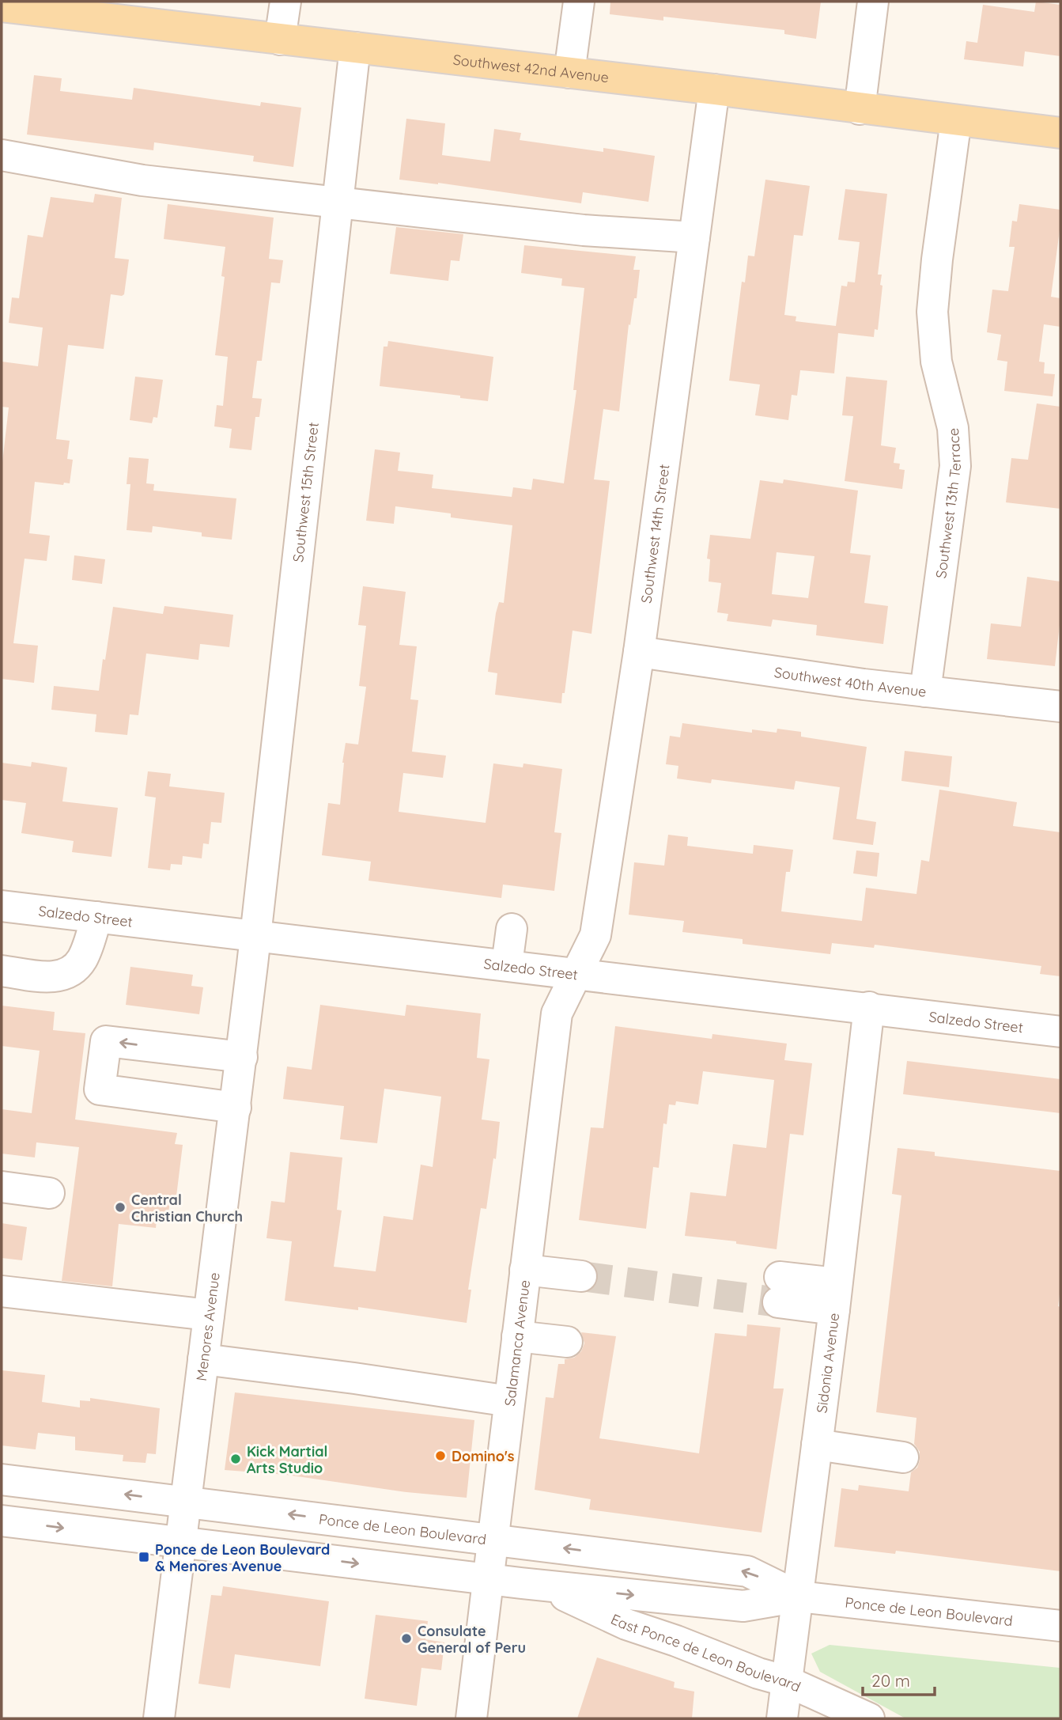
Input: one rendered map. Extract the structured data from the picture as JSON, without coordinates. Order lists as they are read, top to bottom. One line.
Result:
{"streets":{"main road":["Southwest 42nd Avenue"],"street":["Southwest 15th Street","Southwest 13th Terrace","Southwest 14th Street","Southwest 40th Avenue","Salzedo Street","Menores Avenue","Salamanca Avenue","Sidonia Avenue","Ponce de Leon Boulevard","East Ponce de Leon Boulevard"]},"crossings":[["Southwest 42nd Avenue","Southwest 15th Street"],["Southwest 42nd Avenue","Southwest 13th Terrace"],["Southwest 42nd Avenue","Southwest 14th Street"],["Southwest 15th Street","Salzedo Street"],["Southwest 15th Street","Menores Avenue"],["Southwest 13th Terrace","Southwest 40th Avenue"],["Southwest 14th Street","Southwest 40th Avenue"],["Southwest 14th Street","Salzedo Street"],["Southwest 14th Street","Salamanca Avenue"],["Salzedo Street","Menores Avenue"],["Salzedo Street","Salamanca Avenue"],["Salzedo Street","Sidonia Avenue"],["Menores Avenue","Ponce de Leon Boulevard"],["Salamanca Avenue","Ponce de Leon Boulevard"],["Sidonia Avenue","Ponce de Leon Boulevard"],["Sidonia Avenue","East Ponce de Leon Boulevard"],["Ponce de Leon Boulevard","East Ponce de Leon Boulevard"]],"places":{"other":["Central Christian Church","Domino's","Kick Martial Arts Studio","Consulate General of Peru"],"transit":["Ponce de Leon Boulevard & Menores Avenue"]},"scale_bar":"20 m"}
